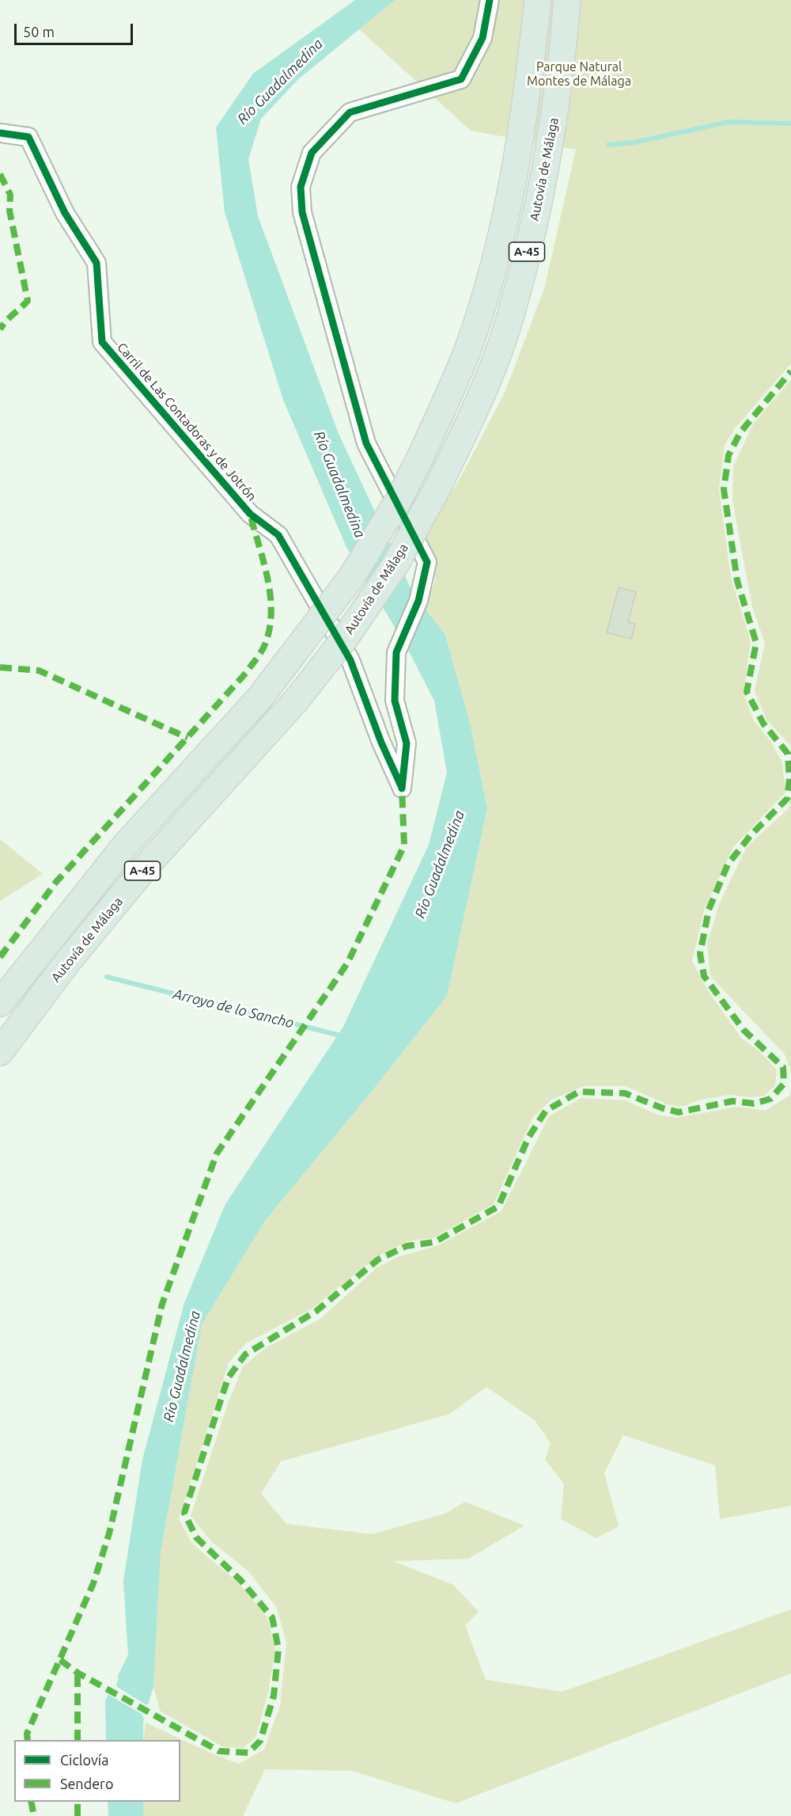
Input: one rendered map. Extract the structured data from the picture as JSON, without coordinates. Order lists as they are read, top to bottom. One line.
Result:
{"streets":{"highway":["Autovía de Málaga","A-45"],"street":["Carril de Las Contadoras y de Jotrón"]},"water":["Río Guadalmedina","Arroyo de lo Sancho"],"parks":["Parque Natural Montes de Málaga"],"legend":["Ciclovía","Sendero"],"scale_bar":"50 m"}
